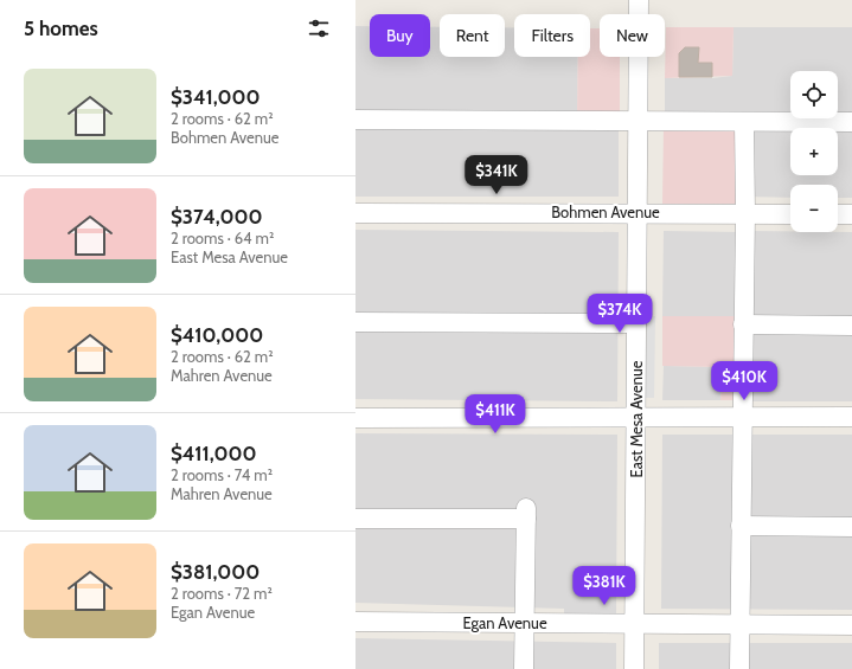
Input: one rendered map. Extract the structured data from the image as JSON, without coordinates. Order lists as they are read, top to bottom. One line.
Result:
{"streets":{"street":["Bohmen Avenue","East Mesa Avenue","Egan Avenue"]},"crossings":[["Bohmen Avenue","East Mesa Avenue"],["East Mesa Avenue","Egan Avenue"]],"page":{"heading":"5 homes","chip":["Buy","Rent","Filters","New"],"list":[{"name":"$341,000","note":"2 rooms · 62 m² · Bohmen Avenue"},{"name":"$374,000","note":"2 rooms · 64 m² · East Mesa Avenue"},{"name":"$410,000","note":"2 rooms · 62 m² · Mahren Avenue"},{"name":"$411,000","note":"2 rooms · 74 m² · Mahren Avenue"},{"name":"$381,000","note":"2 rooms · 72 m² · Egan Avenue"}],"map_buttons":["+","−"],"price":["$341K","$374K","$410K","$411K","$381K"]}}
